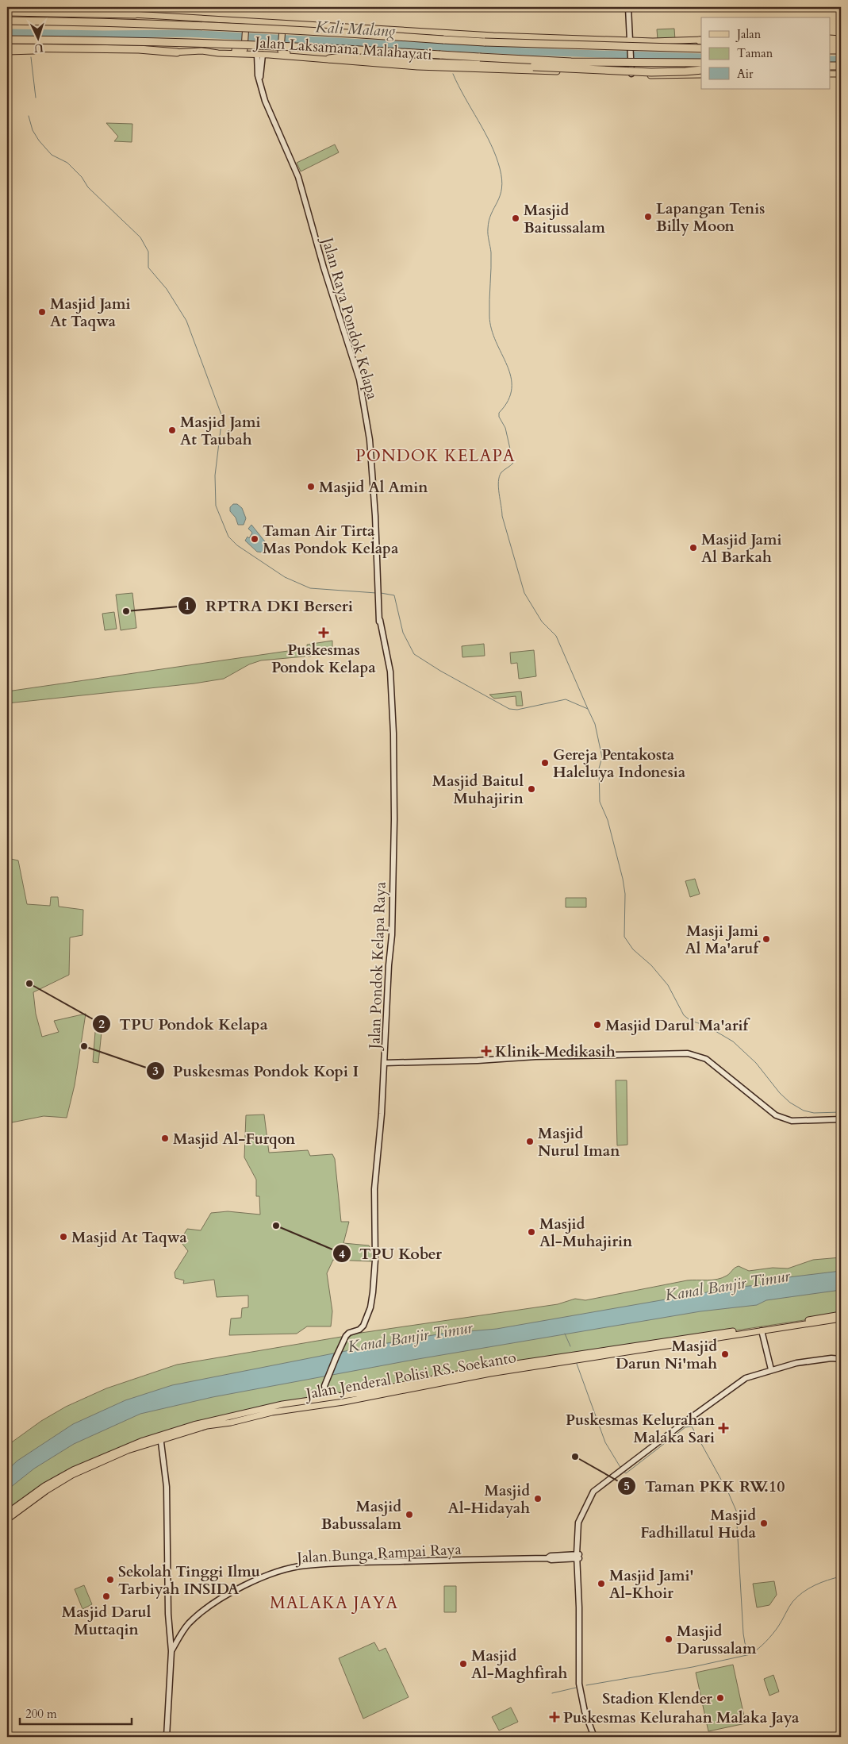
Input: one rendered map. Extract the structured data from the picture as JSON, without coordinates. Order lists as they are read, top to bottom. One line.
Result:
{"streets":{"main road":["Jalan Laksamana Malahayati","Jalan Jenderal Polisi RS. Soekanto"],"street":["Jalan Raya Pondok Kelapa","Jalan Pondok Kelapa Raya","Jalan Bunga Rampai Raya"]},"crossings":[["Jalan Laksamana Malahayati","Jalan Raya Pondok Kelapa"],["Jalan Raya Pondok Kelapa","Jalan Pondok Kelapa Raya"]],"districts":["PONDOK KELAPA","MALAKA JAYA"],"water":["Kali Malang","Kanal Banjir Timur"],"places":{"other":["Lapangan Tenis Billy Moon","Masjid Baitussalam","Masjid Jami At Taqwa","Masjid Jami At Taubah","Masjid Al Amin","Taman Air Tirta Mas Pondok Kelapa","Masjid Jami Al Barkah","RPTRA DKI Berseri","Gereja Pentakosta Haleluya Indonesia","Masjid Baitul Muhajirin","Masji Jami Al Ma'aruf","TPU Pondok Kelapa","Masjid Darul Ma'arif","Puskesmas Pondok Kopi I","Masjid Al-Furqon","Masjid Nurul Iman","TPU Kober","Masjid Al-Muhajirin","Masjid At Taqwa","Masjid Darun Ni'mah","Taman PKK RW.10","Masjid Al-Hidayah","Masjid Babussalam","Masjid Fadhillatul Huda","Sekolah Tinggi Ilmu Tarbiyah INSIDA","Masjid Jami' Al-Khoir","Masjid Darul Muttaqin","Masjid Darussalam","Masjid Al-Maghfirah","Stadion Klender"],"health":["Puskesmas Pondok Kelapa","Klinik Medikasih","Puskesmas Kelurahan Malaka Sari","Puskesmas Kelurahan Malaka Jaya"]},"legend":["Jalan","Taman","Air"],"scale_bar":"200 m","north":"bottom"}
